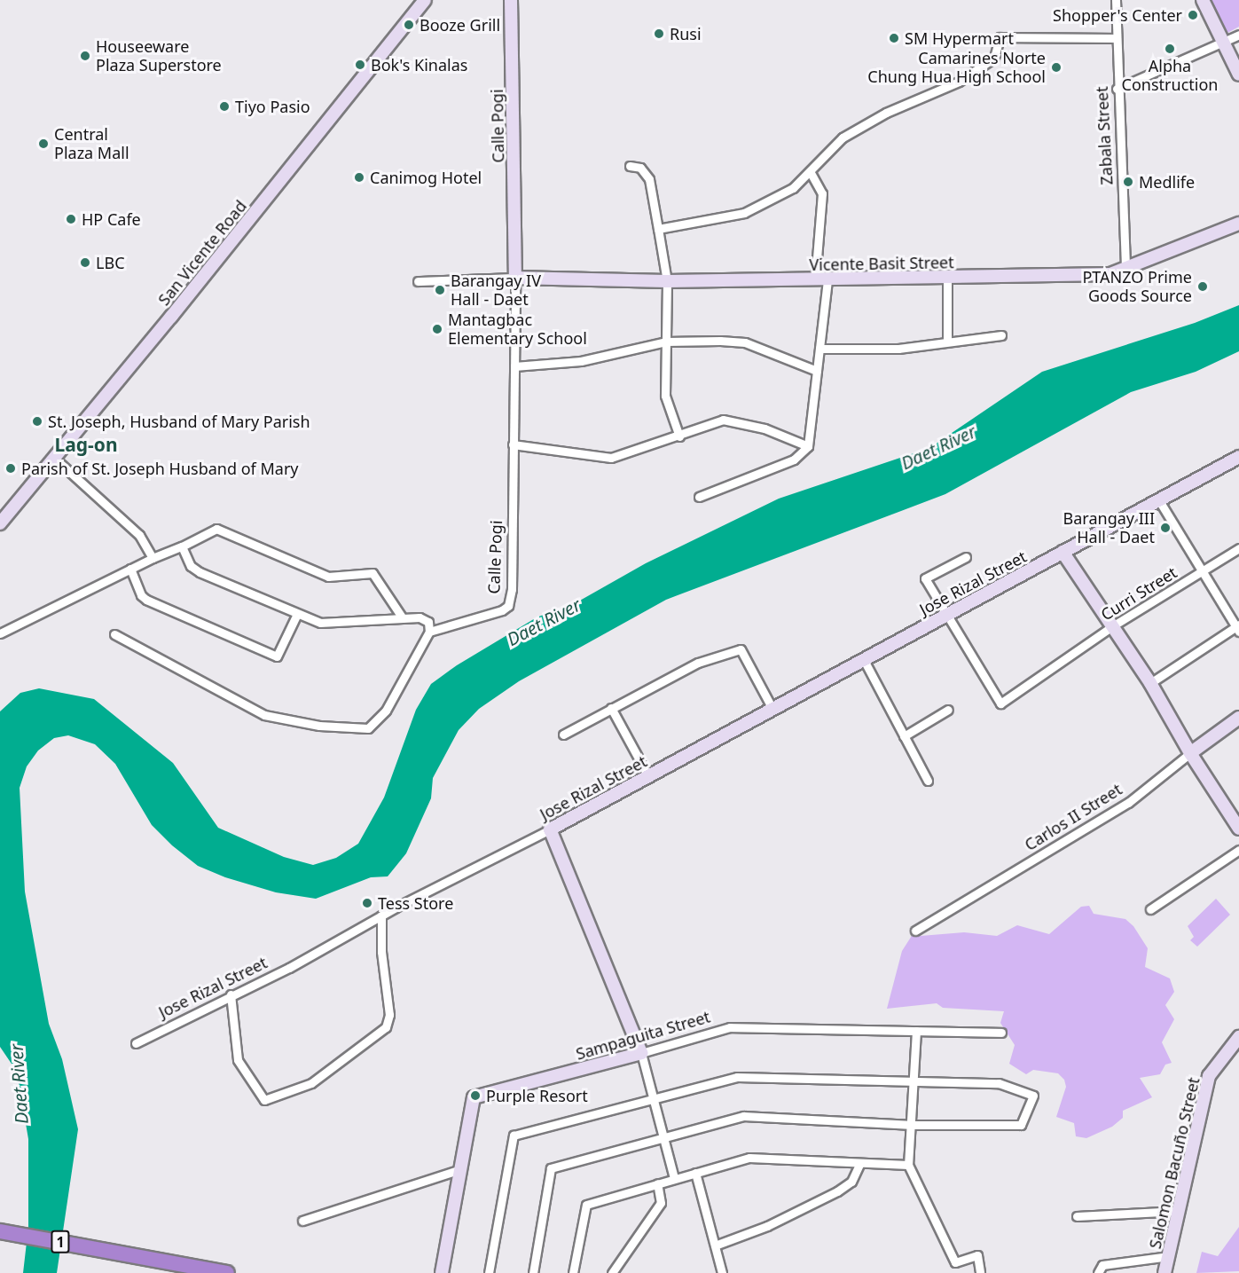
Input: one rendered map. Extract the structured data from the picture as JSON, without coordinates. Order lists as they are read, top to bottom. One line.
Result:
{"streets":{"highway":["1"],"street":["Calle Pogi","Zabala Street","San Vicente Road","Vicente Basit Street","Jose Rizal Street","Curri Street","Carlos II Street","Sampaguita Street","Salomon Bacuño Street"]},"crossings":[["Calle Pogi","Vicente Basit Street"],["Zabala Street","Vicente Basit Street"],["Jose Rizal Street","Curri Street"]],"districts":["Lag-on"],"water":["Daet River"],"places":["Shopper's Center","Booze Grill","Rusi","SM Hypermart","Alpha Construction","Houseeware Plaza Superstore","Bok's Kinalas","Camarines Norte Chung Hua High School","Tiyo Pasio","Central Plaza Mall","Canimog Hotel","Medlife","HP Cafe","LBC","PTANZO Prime Goods Source","Barangay IV Hall - Daet","Mantagbac Elementary School","St. Joseph, Husband of Mary Parish","Parish of St. Joseph Husband of Mary","Barangay III Hall - Daet","Tess Store","Purple Resort"]}
